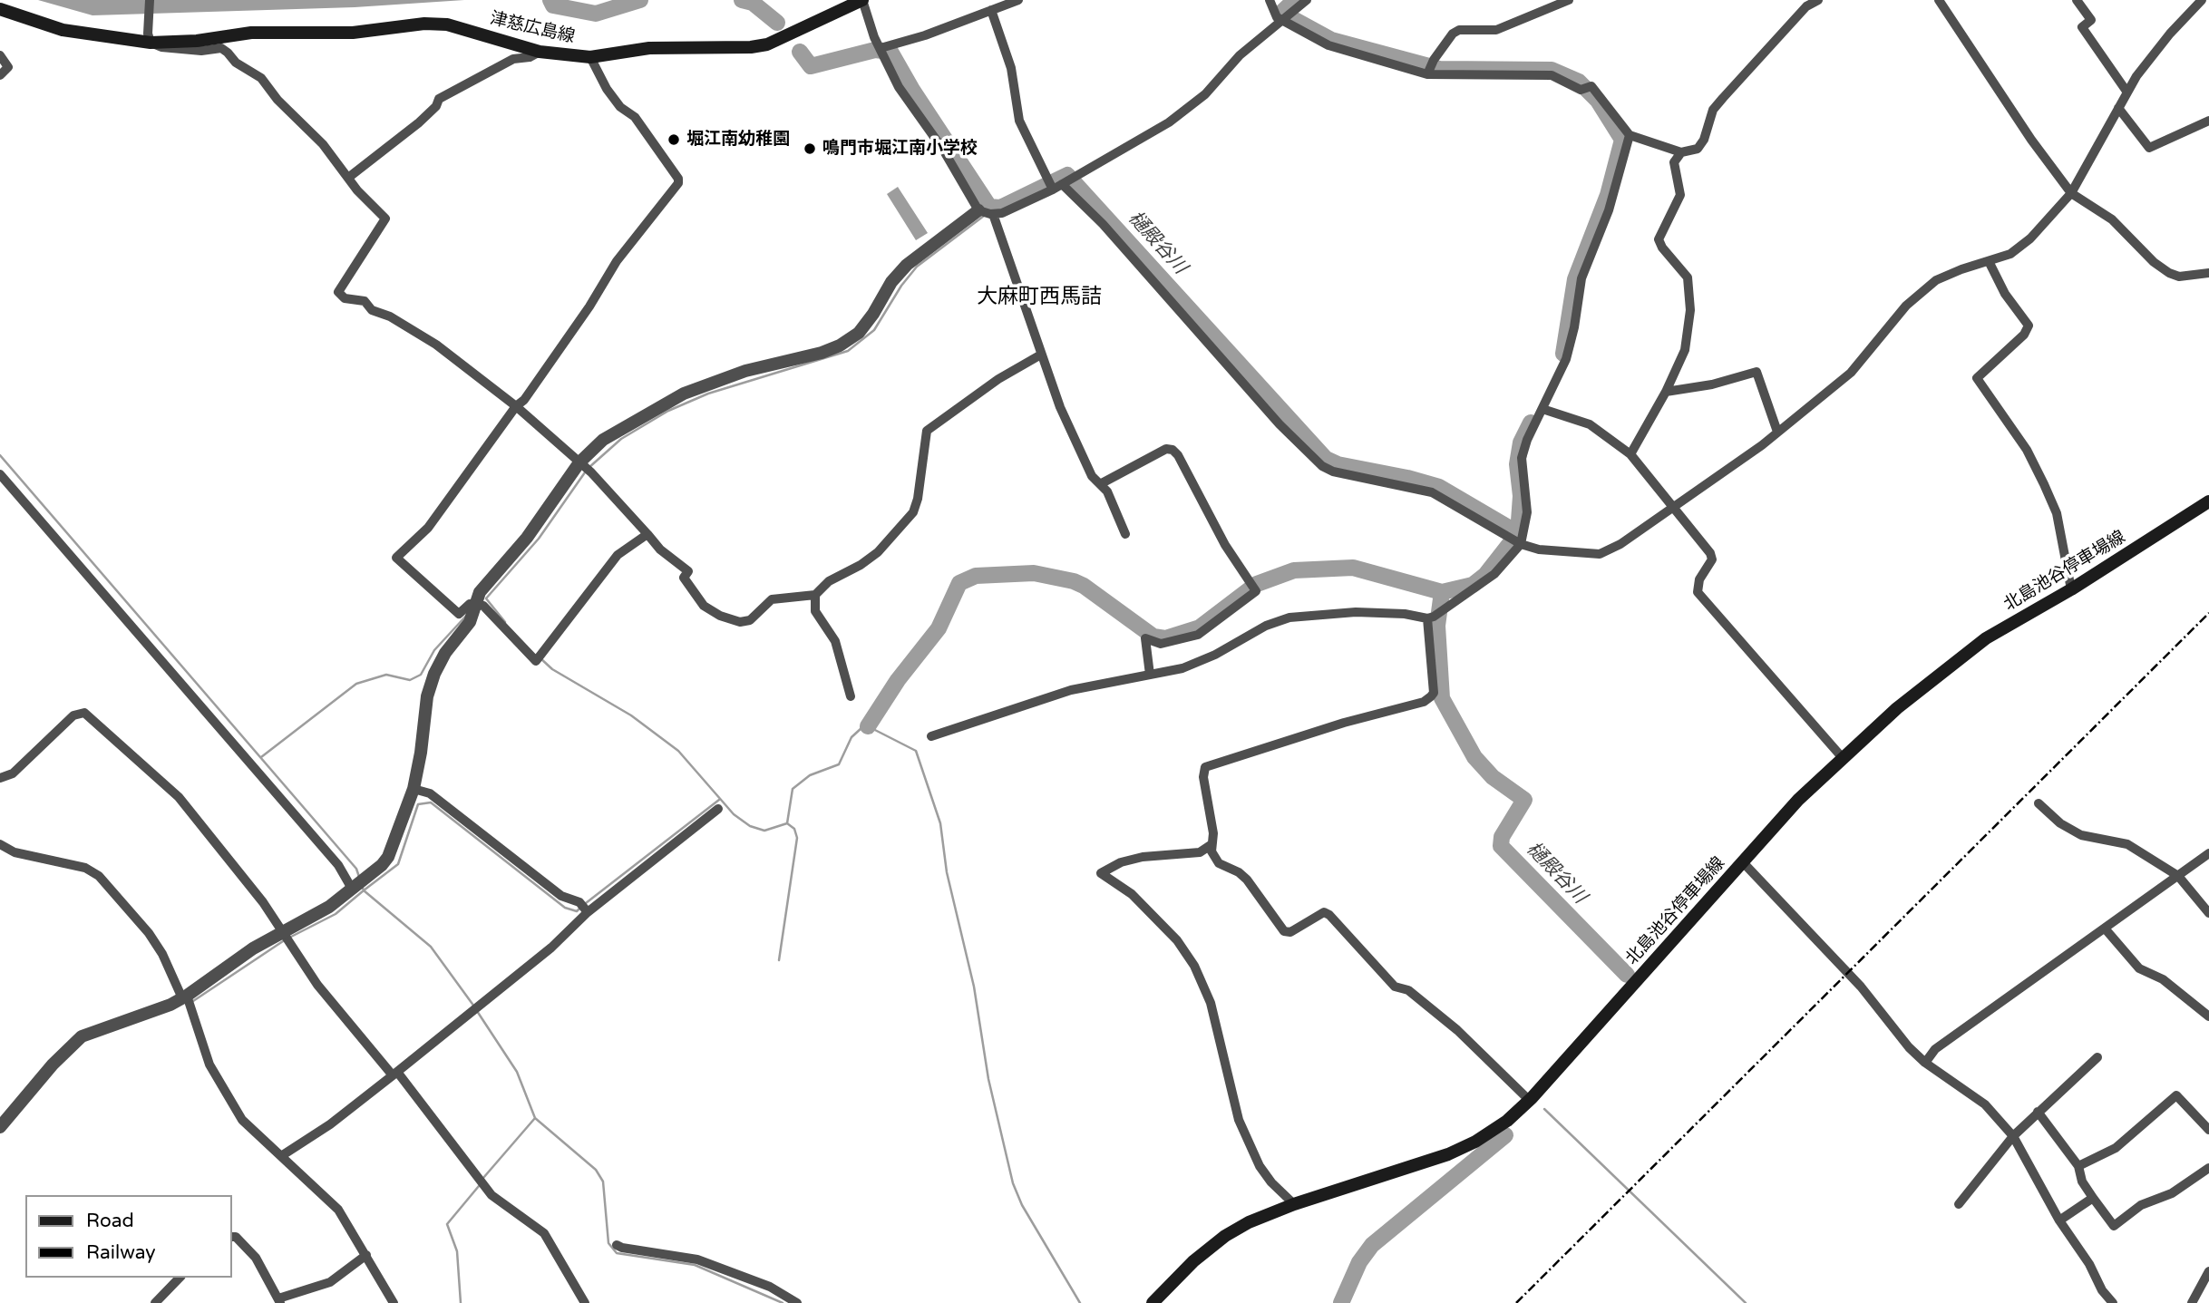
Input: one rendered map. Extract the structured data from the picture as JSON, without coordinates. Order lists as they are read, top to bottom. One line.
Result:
{"streets":{"main road":["津慈広島線","北島池谷停車場線"]},"districts":["大麻町西馬詰"],"water":["樋殿谷川"],"places":["堀江南幼稚園","鳴門市堀江南小学校"],"legend":["Road","Railway"]}
